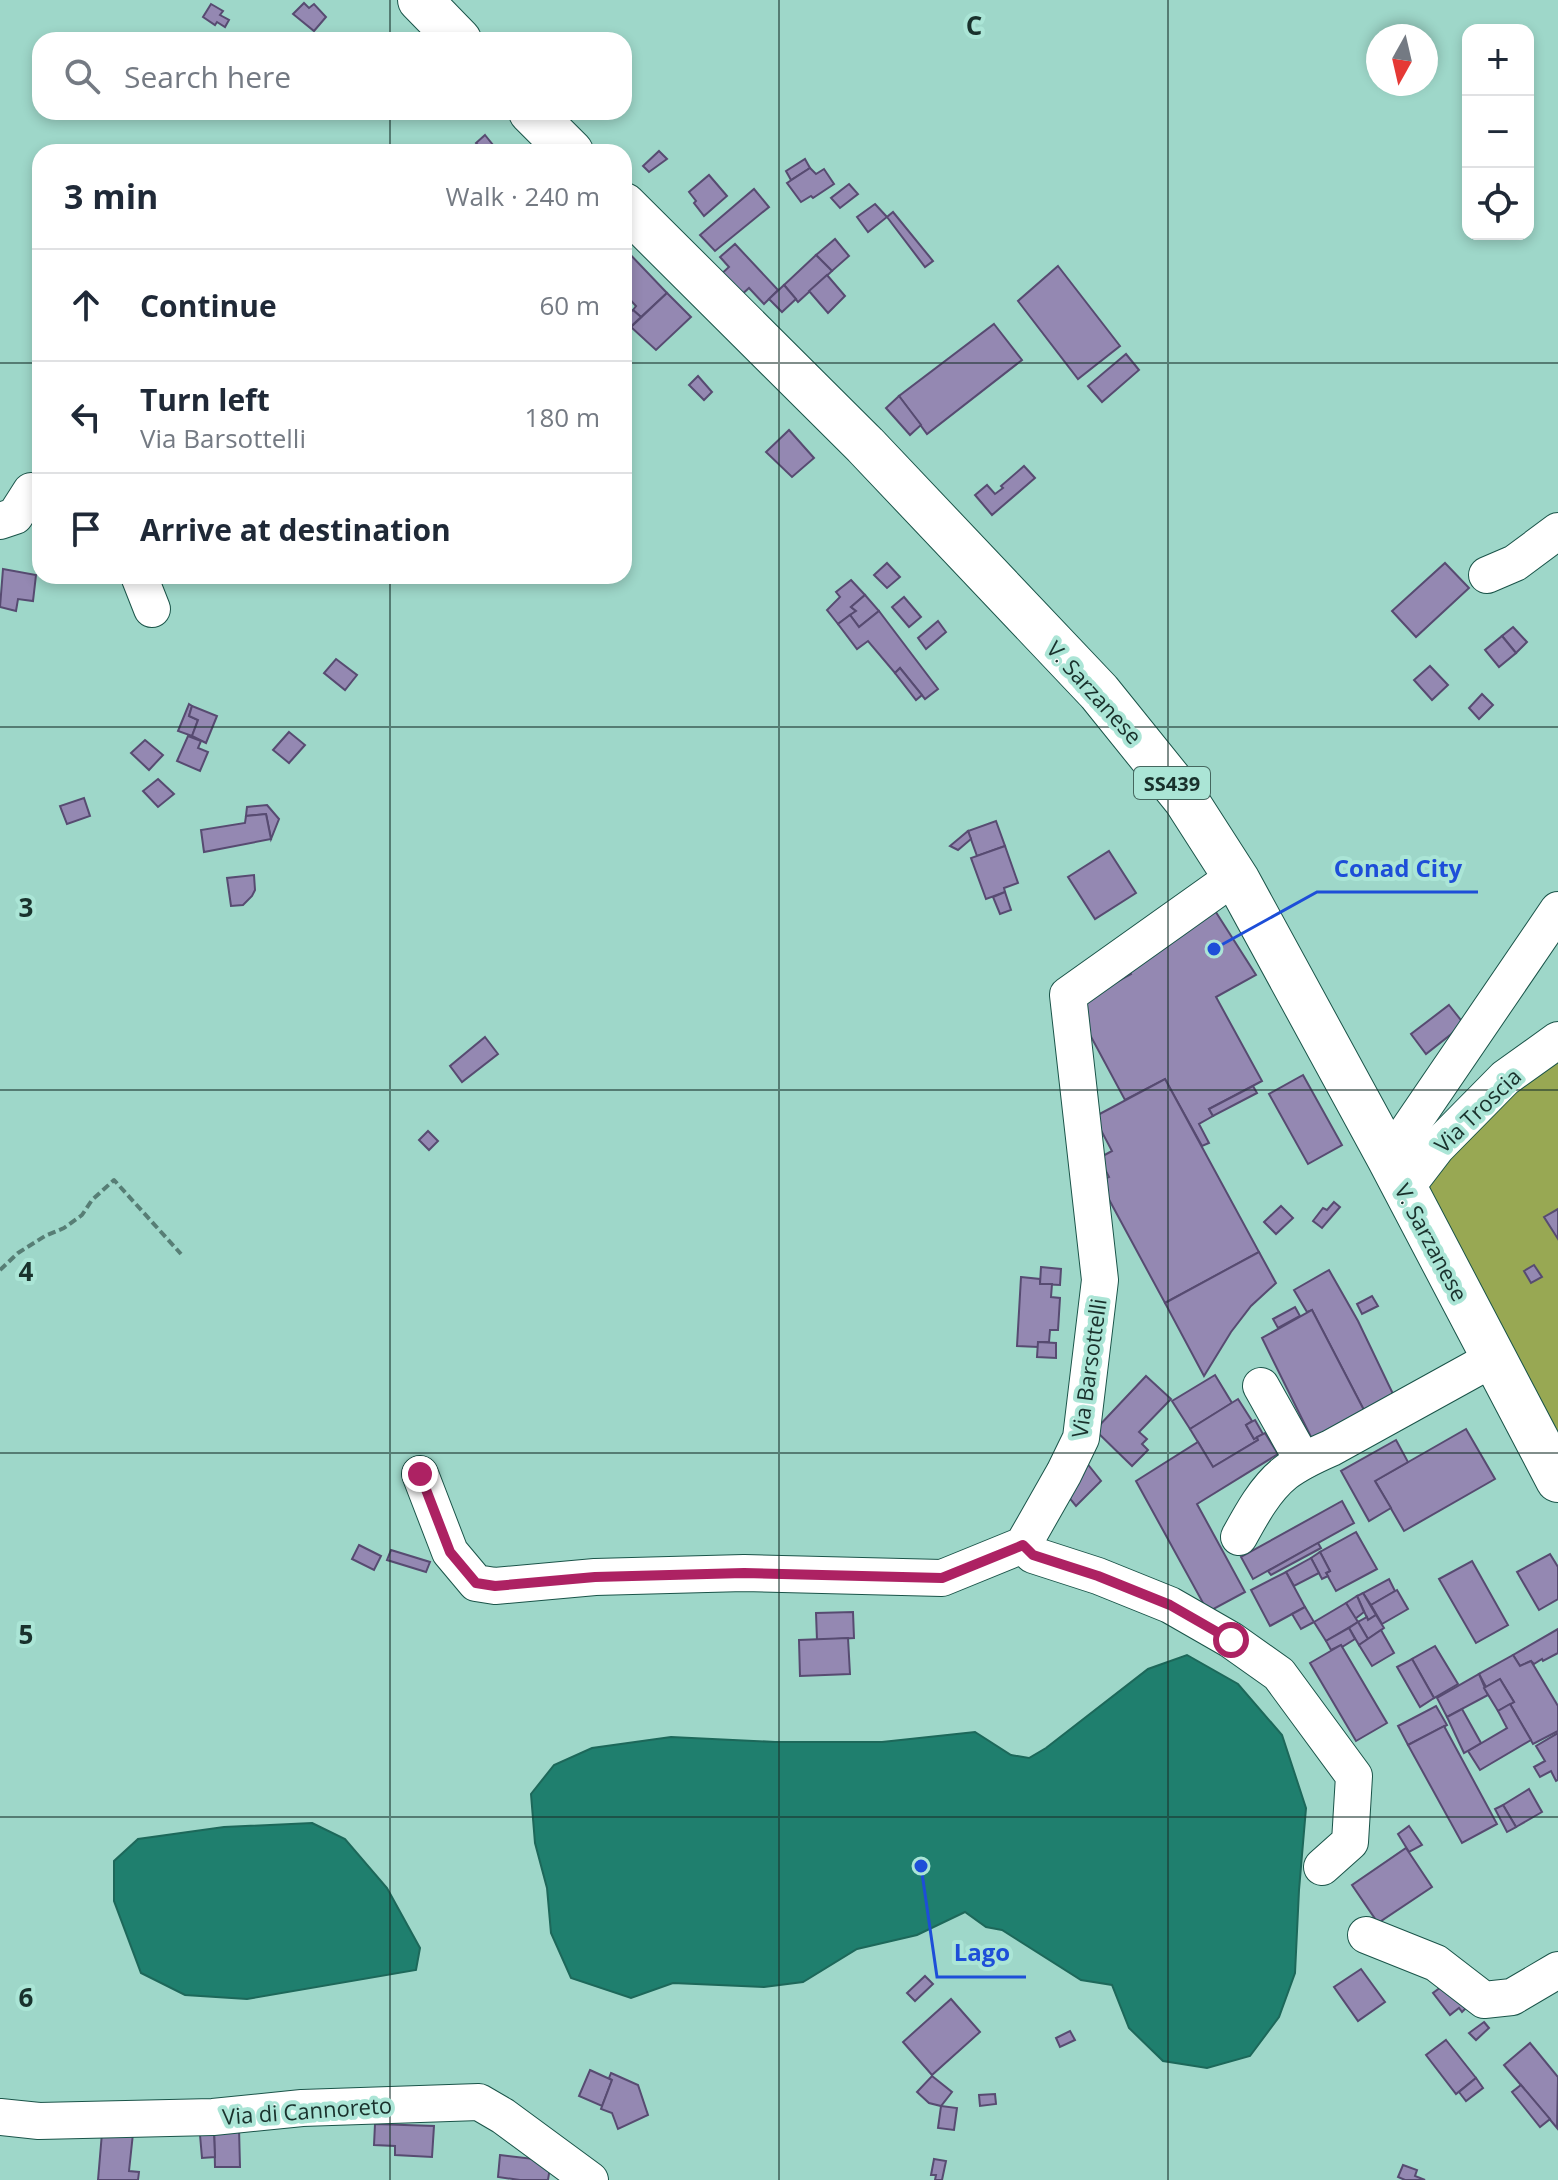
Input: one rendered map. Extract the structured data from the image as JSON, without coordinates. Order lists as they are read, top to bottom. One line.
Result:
{"streets":{"main road":["V. Sarzanese","SS439"],"street":["Via Troscia","Via Barsottelli","Via di Cannoreto"]},"crossings":[["V. Sarzanese","Via Troscia"],["V. Sarzanese","Via Barsottelli"]],"places":["Conad City","Lago"],"north":"bottom","page":{"map_buttons":["+","−"],"search":"Search here","heading":["3 min","Walk · 240 m"],"list":[["Continue","60 m"],["Turn left","Via Barsottelli","180 m"],"Arrive at destination"]},"grid":{"columns":["C"],"rows":["3","4","5","6"]}}
